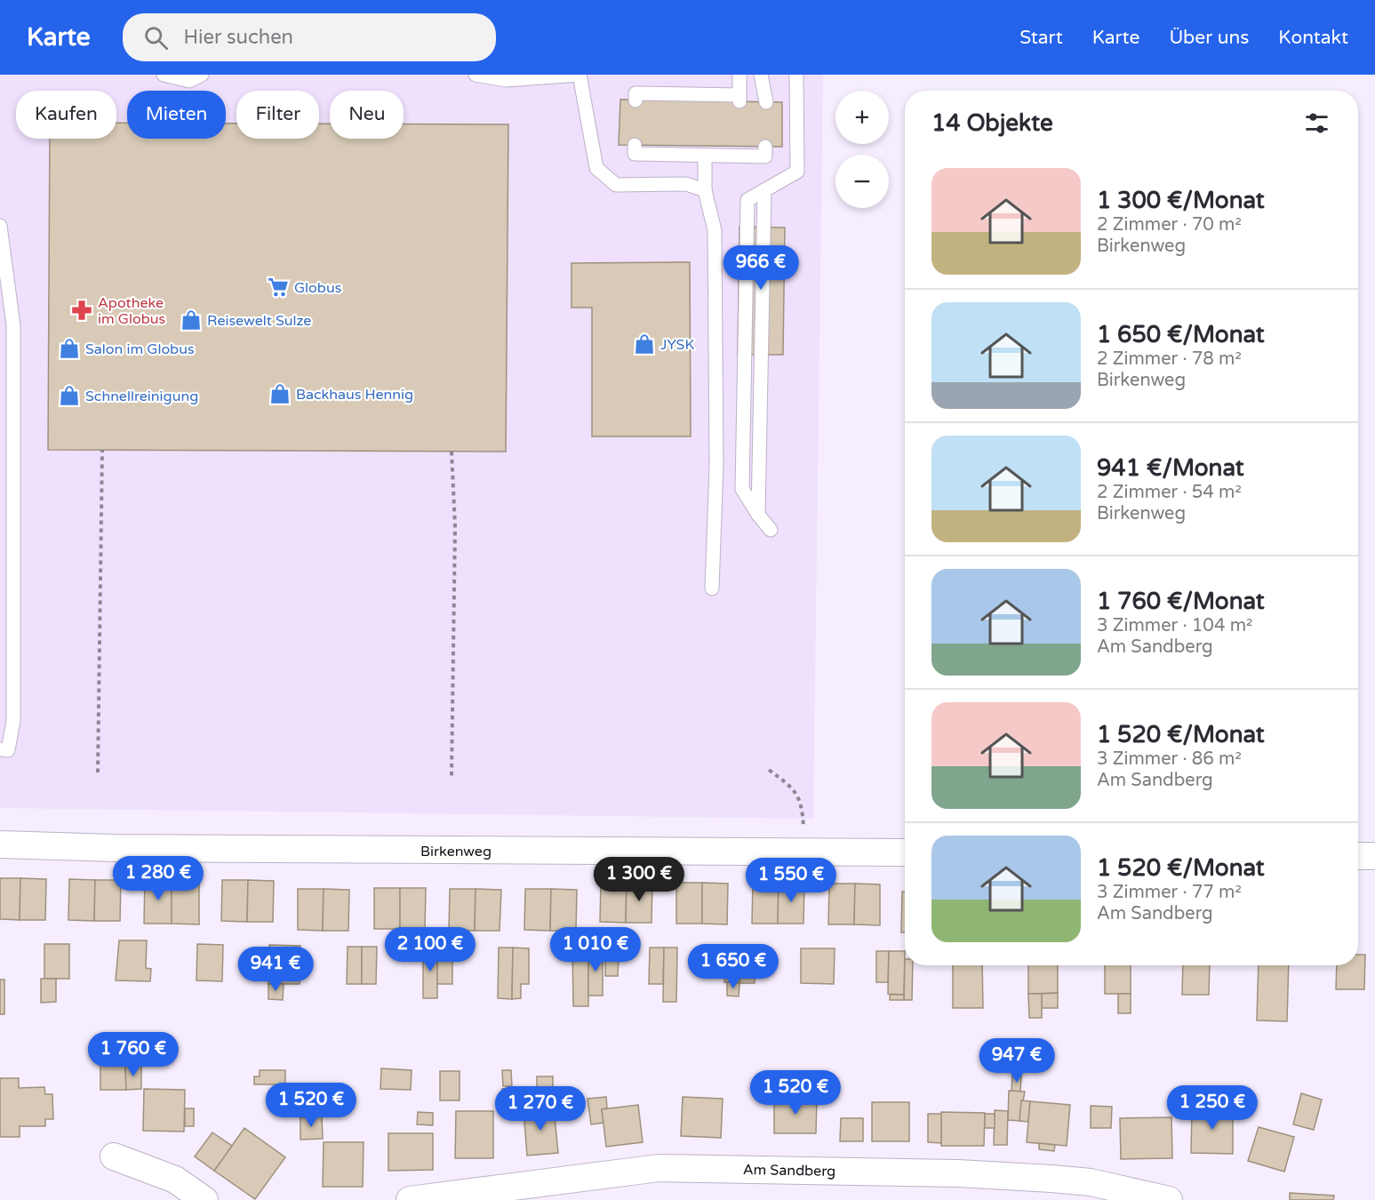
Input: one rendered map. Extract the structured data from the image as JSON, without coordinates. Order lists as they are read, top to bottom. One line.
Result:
{"streets":{"street":["Birkenweg","Am Sandberg"]},"places":{"supermarket":["Globus"],"pharmacy":["Apotheke im Globus"],"shop":["Reisewelt Sulze","JYSK","Salon im Globus","Backhaus Hennig","Schnellreinigung"]},"page":{"header":"Karte","search":"Hier suchen","nav":["Start","Karte","Über uns","Kontakt"],"map_buttons":["+","−"],"chip":["Kaufen","Mieten","Filter","Neu"],"heading":"14 Objekte","list":[{"name":"1 300 €/Monat","note":"2 Zimmer · 70 m² · Birkenweg"},{"name":"1 650 €/Monat","note":"2 Zimmer · 78 m² · Birkenweg"},{"name":"941 €/Monat","note":"2 Zimmer · 54 m² · Birkenweg"},{"name":"1 760 €/Monat","note":"3 Zimmer · 104 m² · Am Sandberg"},{"name":"1 520 €/Monat","note":"3 Zimmer · 86 m² · Am Sandberg"},{"name":"1 520 €/Monat","note":"3 Zimmer · 77 m² · Am Sandberg"}],"price":["966 €","1 280 €","1 300 €","1 550 €","2 100 €","1 010 €","1 650 €","941 €","1 760 €","947 €","1 520 €","1 520 €","1 250 €","1 270 €"]}}
